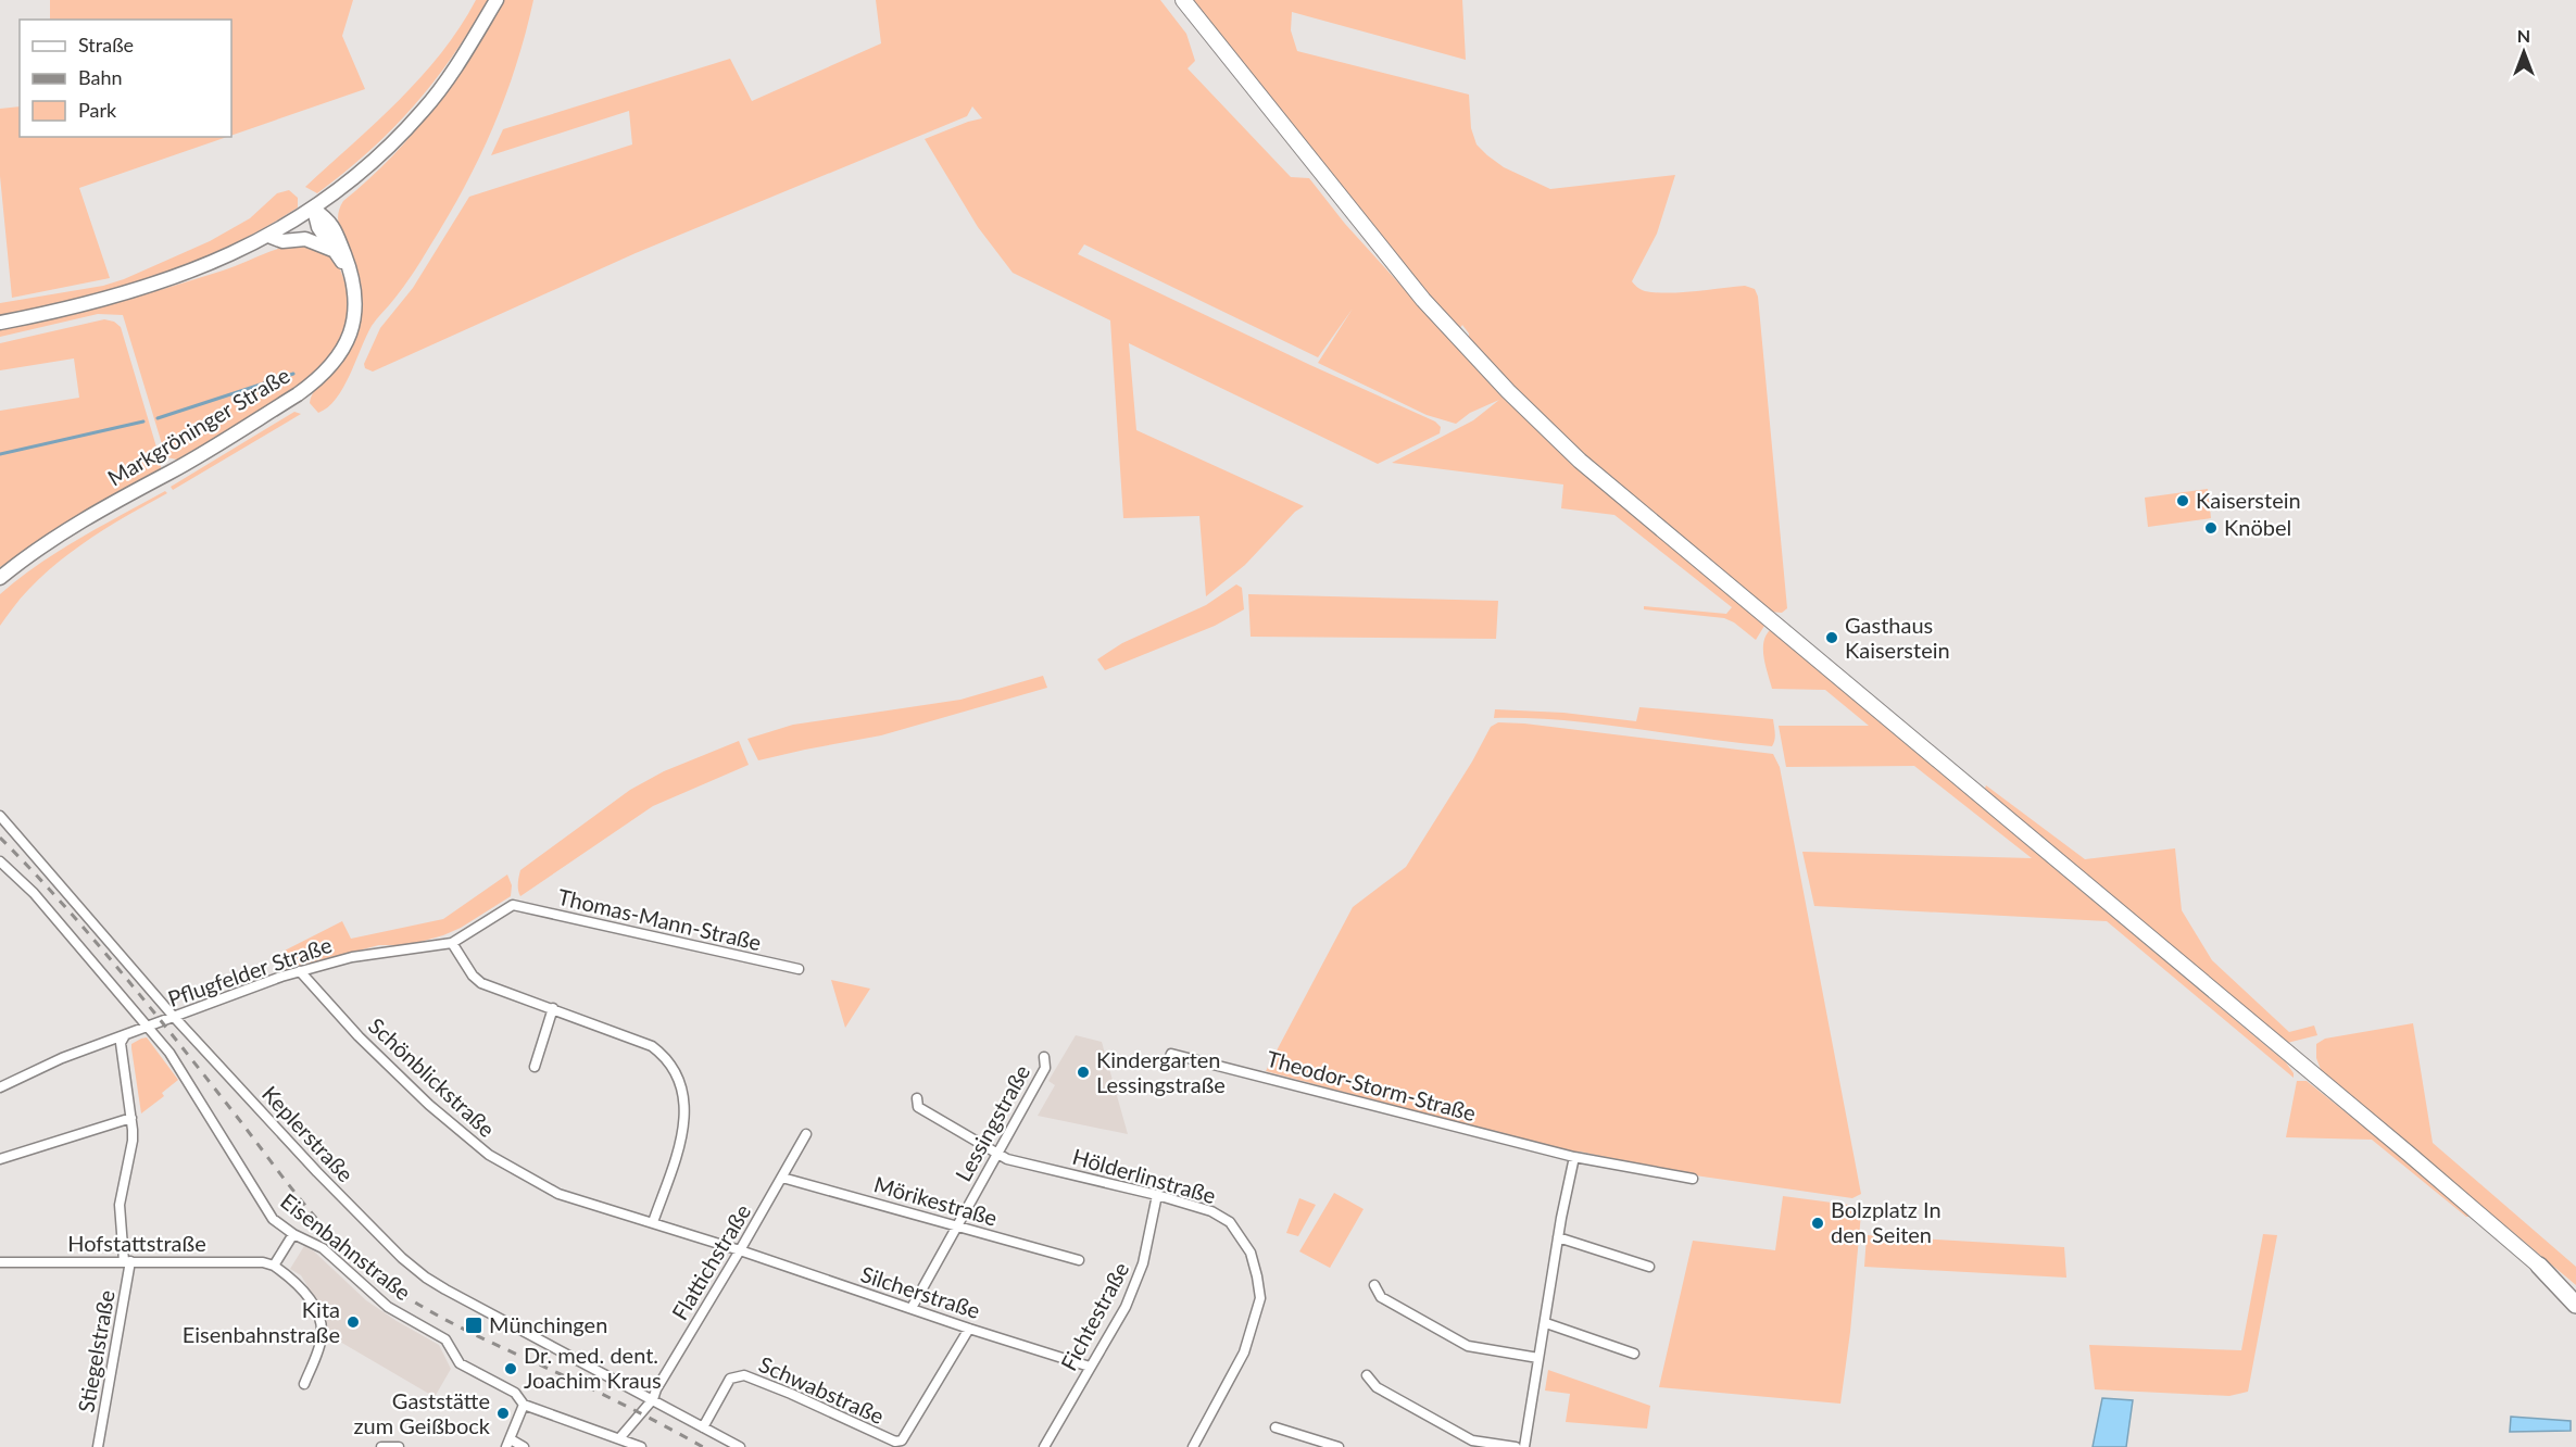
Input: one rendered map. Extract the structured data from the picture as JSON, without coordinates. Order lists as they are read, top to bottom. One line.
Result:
{"streets":{"street":["Markgröninger Straße","Thomas-Mann-Straße","Pflugfelder Straße","Schönblickstraße","Theodor-Storm-Straße","Lessingstraße","Keplerstraße","Hölderlinstraße","Mörikestraße","Hofstattstraße","Eisenbahnstraße","Flattichstraße","Silcherstraße","Fichtestraße","Stiegelstraße","Schwabstraße"]},"crossings":[["Thomas-Mann-Straße","Pflugfelder Straße"],["Pflugfelder Straße","Schönblickstraße"],["Pflugfelder Straße","Keplerstraße"],["Pflugfelder Straße","Eisenbahnstraße"],["Pflugfelder Straße","Stiegelstraße"],["Schönblickstraße","Flattichstraße"],["Schönblickstraße","Silcherstraße"],["Lessingstraße","Hölderlinstraße"],["Lessingstraße","Mörikestraße"],["Lessingstraße","Silcherstraße"],["Keplerstraße","Flattichstraße"],["Keplerstraße","Schwabstraße"],["Hölderlinstraße","Fichtestraße"],["Mörikestraße","Flattichstraße"],["Hofstattstraße","Stiegelstraße"],["Eisenbahnstraße","Flattichstraße"],["Flattichstraße","Silcherstraße"],["Silcherstraße","Fichtestraße"],["Silcherstraße","Schwabstraße"]],"places":{"other":["Kaiserstein","Knöbel","Gasthaus Kaiserstein","Kindergarten Lessingstraße","Bolzplatz In den Seiten","Kita Eisenbahnstraße","Dr. med. dent. Joachim Kraus","Gaststätte zum Geißbock"],"transit":["Münchingen"]},"legend":["Straße","Bahn","Park"],"north":"top"}
